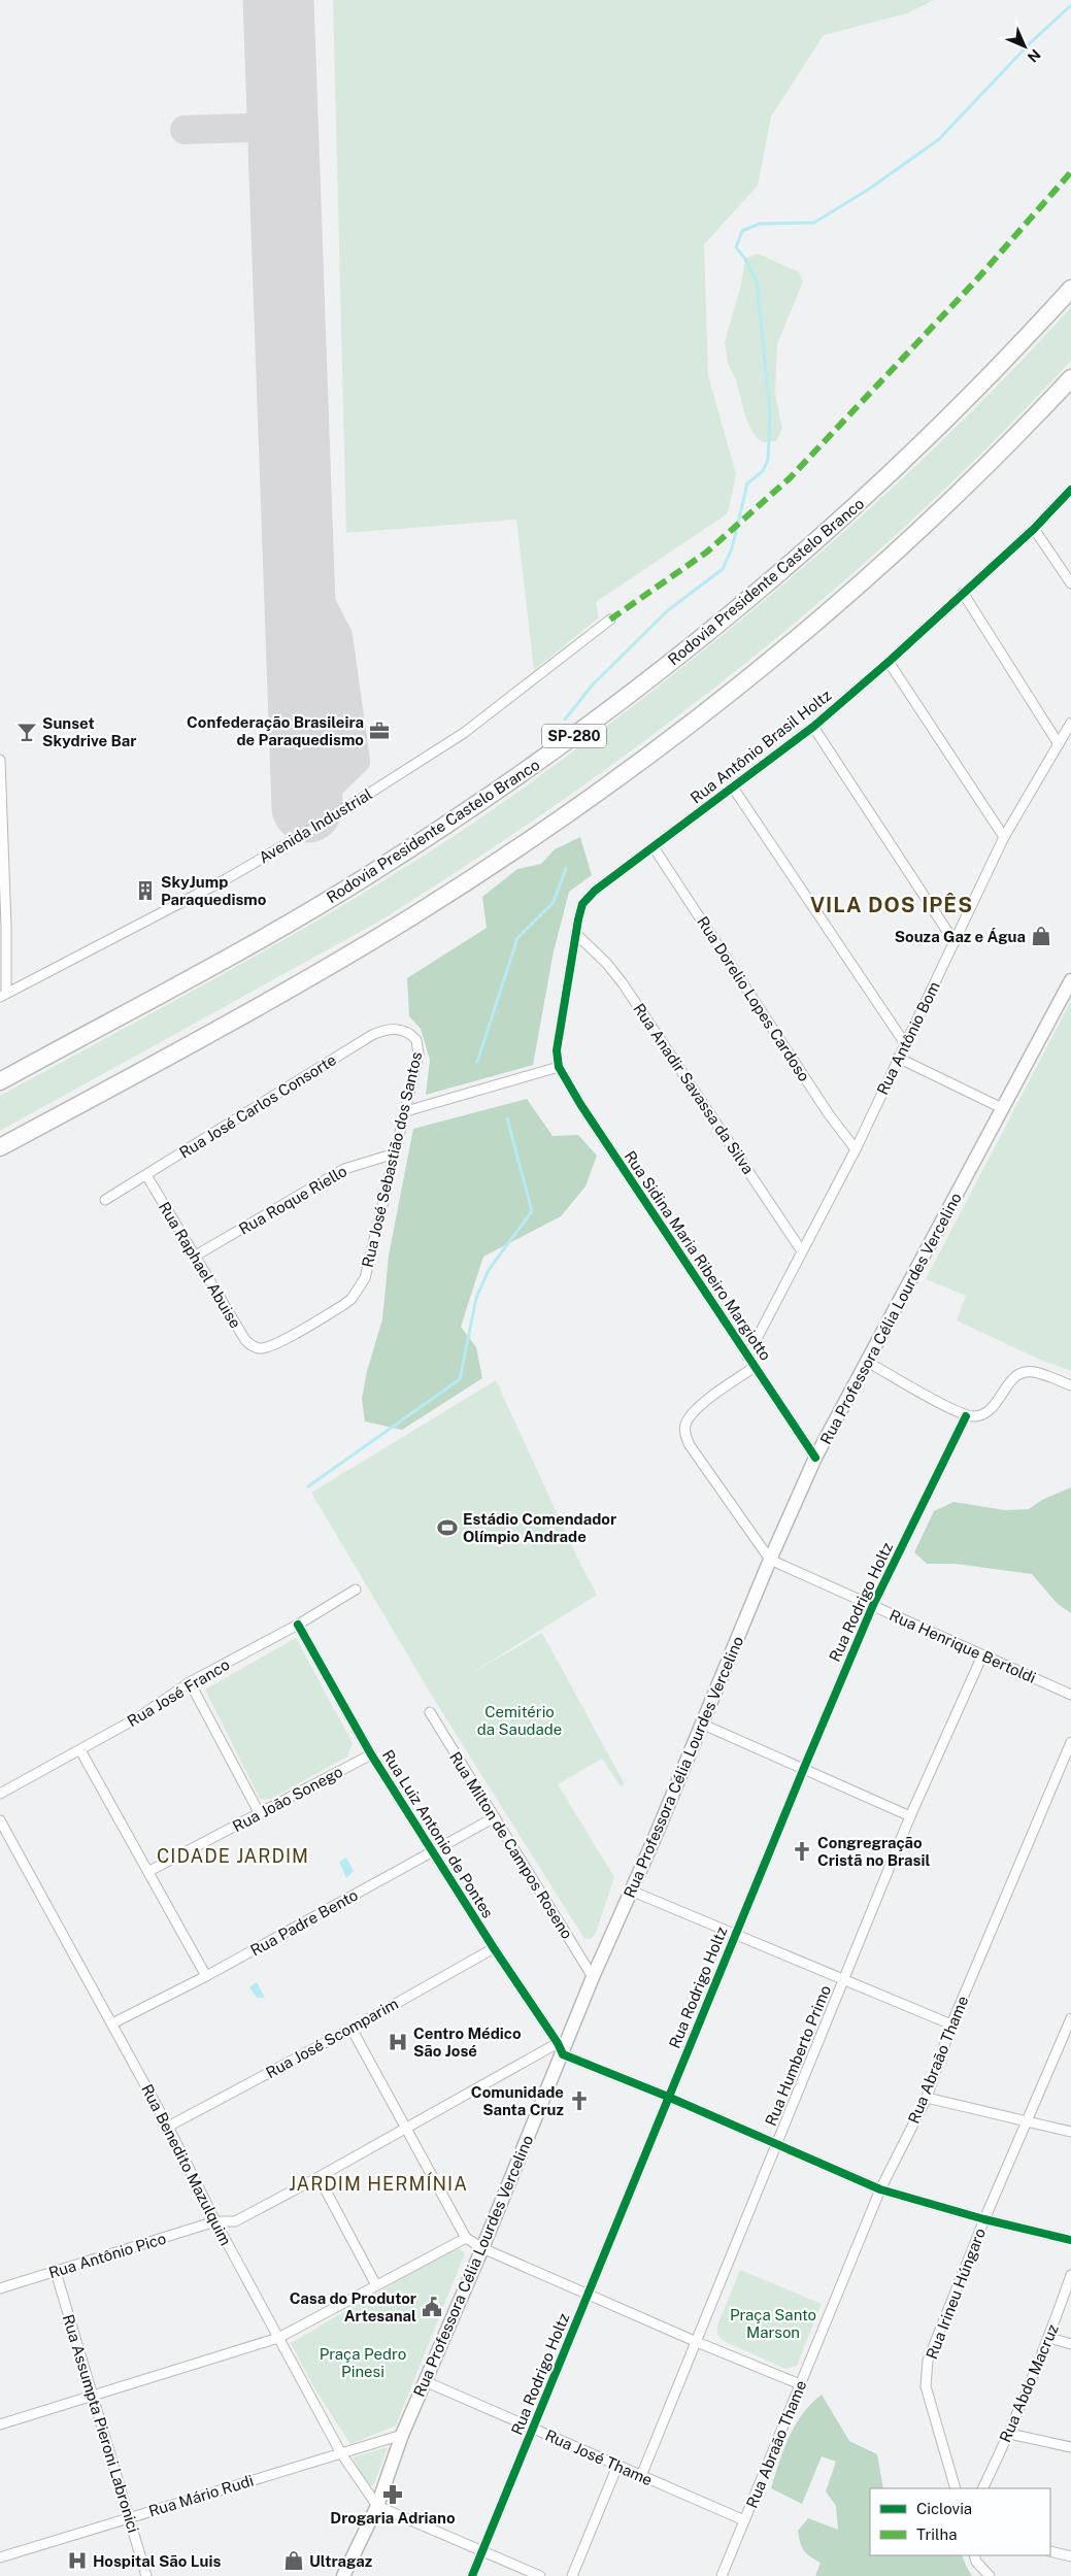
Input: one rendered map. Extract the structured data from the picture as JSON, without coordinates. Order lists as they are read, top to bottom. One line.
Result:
{"streets":{"highway":["Rodovia Presidente Castelo Branco","SP-280"],"main road":["Rua Professora Célia Lourdes Vercelino"],"street":["Rua Antônio Brasil Holtz","Avenida Industrial","Rua Dorelio Lopes Cardoso","Rua Antônio Bom","Rua Anadir Savassa da Silva","Rua José Carlos Consorte","Rua José Sebastião dos Santos","Rua Roque Riello","Rua Sidina Maria Ribeiro Margiotto","Rua Raphael Abuise","Rua Rodrigo Holtz","Rua Henrique Bertoldi","Rua José Franco","Rua João Sonego","Rua Luiz Antonio de Pontes","Rua Milton de Campos Roseno","Rua Padre Bento","Rua José Scomparim","Rua Humberto Primo","Rua Abraão Thame","Rua Benedito Mazulquim","Rua Antônio Pico","Rua Irineu Húngaro","Rua Abdo Macruz","Rua Assumpta Pieroni Labronici","Rua José Thame","Rua Mário Rudi"]},"crossings":[["Rua Antônio Brasil Holtz","Rua Dorelio Lopes Cardoso"],["Rua Antônio Brasil Holtz","Rua Anadir Savassa da Silva"],["Rua Antônio Brasil Holtz","Rua Sidina Maria Ribeiro Margiotto"],["Rua Dorelio Lopes Cardoso","Rua Antônio Bom"],["Rua Antônio Bom","Rua Anadir Savassa da Silva"],["Rua Antônio Bom","Rua Sidina Maria Ribeiro Margiotto"],["Rua José Carlos Consorte","Rua José Sebastião dos Santos"],["Rua José Carlos Consorte","Rua Raphael Abuise"],["Rua José Sebastião dos Santos","Rua Roque Riello"],["Rua José Sebastião dos Santos","Rua Raphael Abuise"],["Rua Roque Riello","Rua Raphael Abuise"],["Rua Sidina Maria Ribeiro Margiotto","Rua Professora Célia Lourdes Vercelino"],["Rua Professora Célia Lourdes Vercelino","Rua Henrique Bertoldi"],["Rua Professora Célia Lourdes Vercelino","Rua Luiz Antonio de Pontes"],["Rua Professora Célia Lourdes Vercelino","Rua Milton de Campos Roseno"],["Rua Professora Célia Lourdes Vercelino","Rua Benedito Mazulquim"],["Rua Professora Célia Lourdes Vercelino","Rua Antônio Pico"],["Rua Professora Célia Lourdes Vercelino","Rua José Thame"],["Rua Professora Célia Lourdes Vercelino","Rua Mário Rudi"],["Rua Rodrigo Holtz","Rua Henrique Bertoldi"],["Rua Rodrigo Holtz","Rua José Thame"],["Rua Henrique Bertoldi","Rua Humberto Primo"],["Rua José Franco","Rua Luiz Antonio de Pontes"],["Rua João Sonego","Rua Luiz Antonio de Pontes"],["Rua Luiz Antonio de Pontes","Rua Padre Bento"],["Rua Luiz Antonio de Pontes","Rua José Scomparim"],["Rua Luiz Antonio de Pontes","Rua Antônio Pico"],["Rua Milton de Campos Roseno","Rua Padre Bento"],["Rua Padre Bento","Rua Benedito Mazulquim"],["Rua José Scomparim","Rua Benedito Mazulquim"],["Rua Humberto Primo","Rua José Thame"],["Rua Abraão Thame","Rua José Thame"],["Rua Benedito Mazulquim","Rua Antônio Pico"],["Rua Benedito Mazulquim","Rua Mário Rudi"],["Rua Antônio Pico","Rua Assumpta Pieroni Labronici"],["Rua Assumpta Pieroni Labronici","Rua Mário Rudi"]],"districts":["VILA DOS IPÊS","CIDADE JARDIM","JARDIM HERMÍNIA"],"parks":["Cemitério da Saudade","Praça Santo Marson","Praça Pedro Pinesi"],"places":{"office":["Confederação Brasileira de Paraquedismo"],"bar":["Sunset Skydrive Bar"],"building":["SkyJump Paraquedismo"],"shop":["Souza Gaz e Água","Ultragaz"],"sports":["Estádio Comendador Olímpio Andrade"],"church":["Congregração Cristã no Brasil","Comunidade Santa Cruz"],"hospital":["Centro Médico São José","Hospital São Luis"],"public building":["Casa do Produtor Artesanal"],"pharmacy":["Drogaria Adriano"]},"legend":["Ciclovia","Trilha"],"north":"bottom right"}
